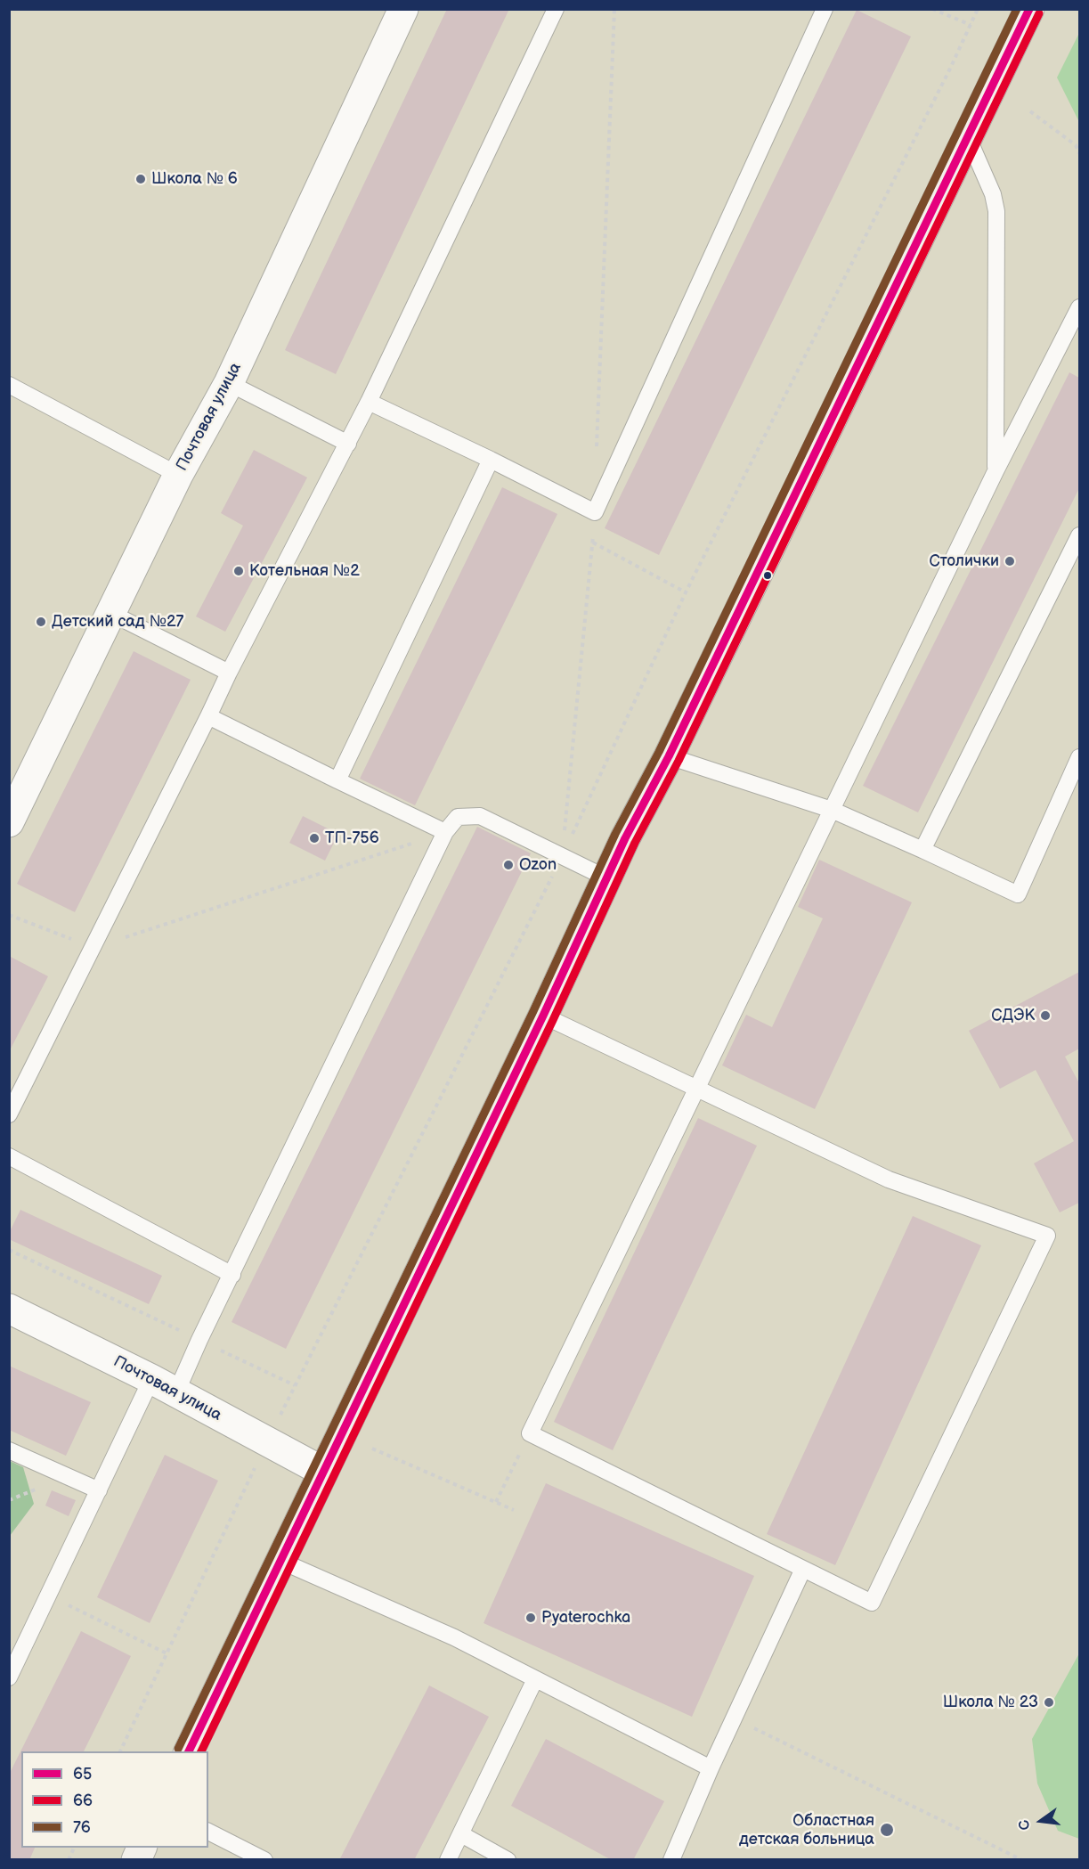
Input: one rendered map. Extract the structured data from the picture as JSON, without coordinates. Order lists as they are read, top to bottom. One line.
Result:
{"streets":{"street":["Почтовая улица"]},"places":["Школа № 6","Столички","Котельная №2","Детский сад №27","ТП-756","Ozon","СДЭК","Pyaterochka","Школа № 23","Областная детская больница"],"lines":["transit line 65","transit line 76","transit line 66"],"legend":["65","66","76"],"north":"left"}
